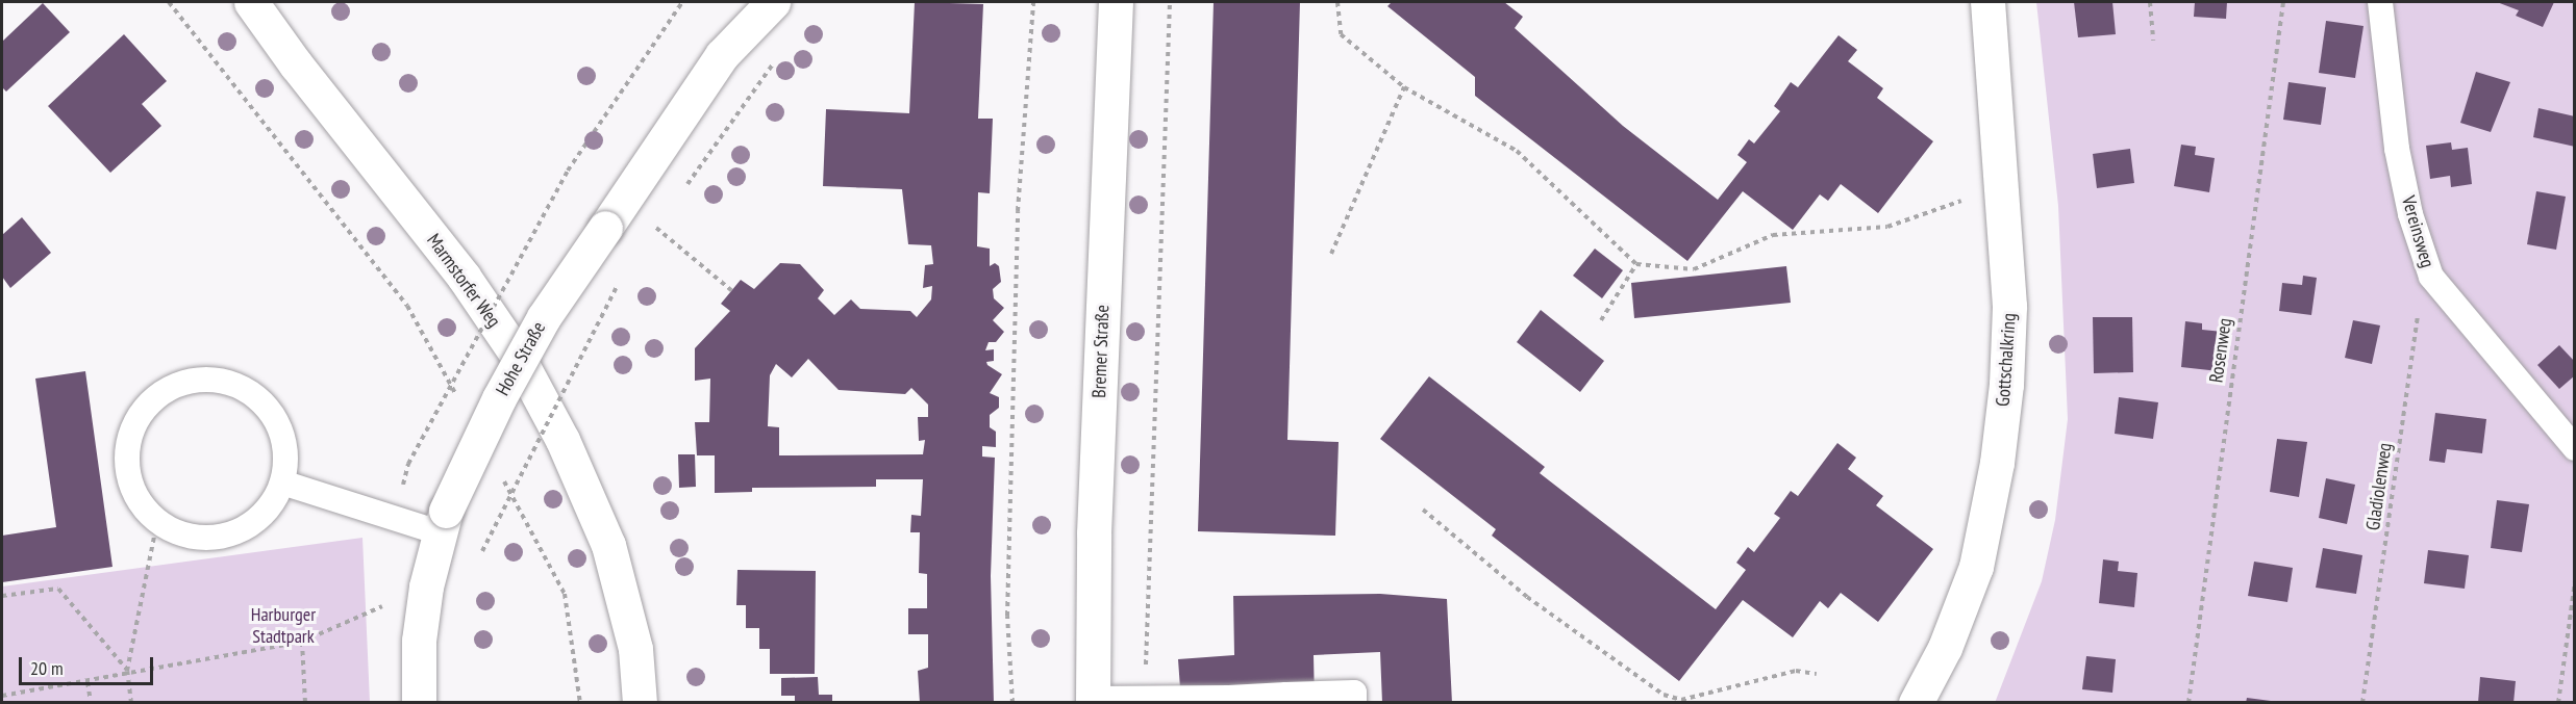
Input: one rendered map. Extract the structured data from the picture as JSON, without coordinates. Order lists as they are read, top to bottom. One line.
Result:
{"streets":{"main road":["Marmstorfer Weg","Bremer Straße","Hohe Straße","Gottschalkring"],"lane":["Vereinsweg"],"path":["Rosenweg","Gladiolenweg"]},"crossings":[["Vereinsweg","Gladiolenweg"]],"parks":["Harburger Stadtpark"],"scale_bar":"20 m"}
